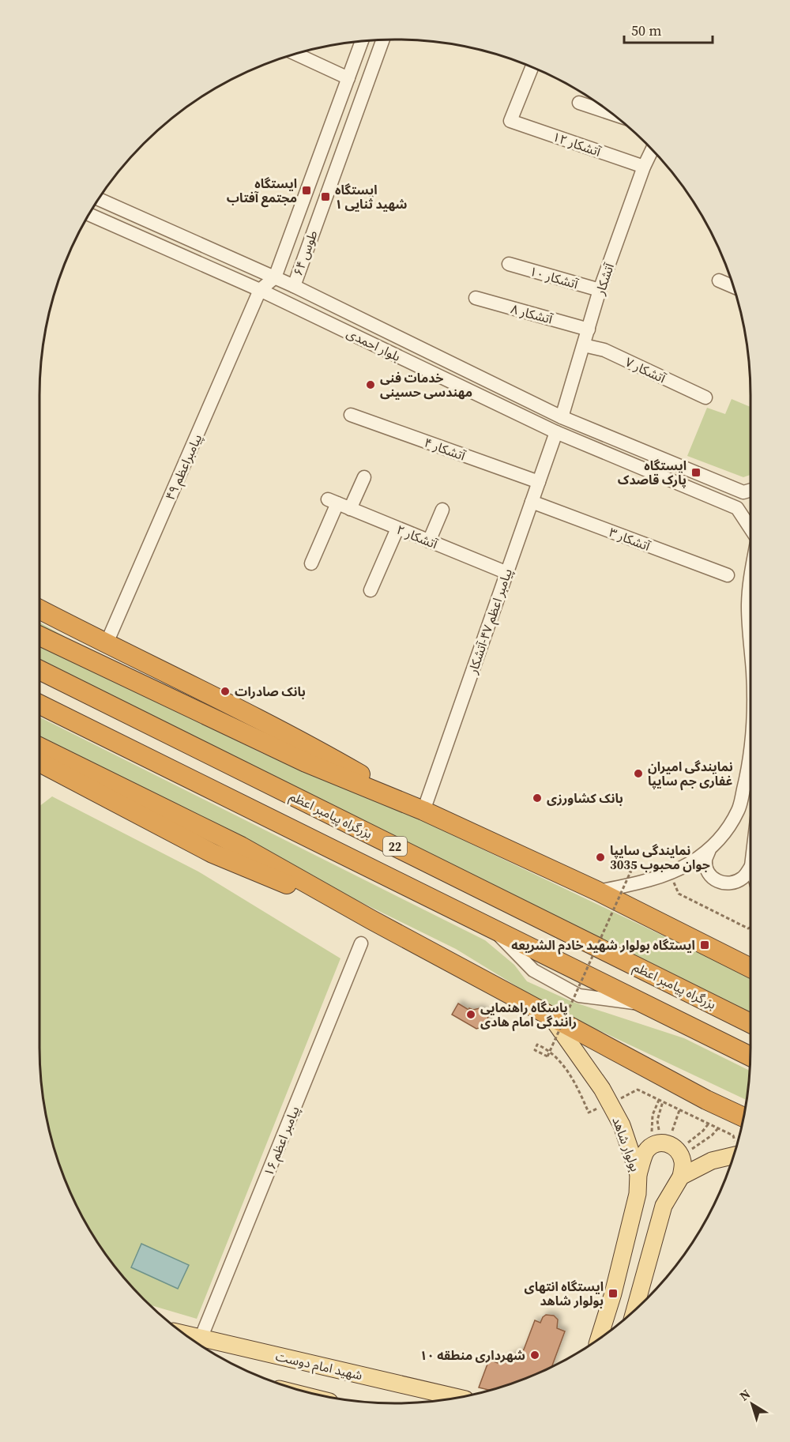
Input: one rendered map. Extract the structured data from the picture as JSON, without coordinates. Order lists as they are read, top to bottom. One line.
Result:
{"streets":{"highway":["بزرگراه پیامبر اعظم","22"],"main road":["بولوار شاهد","شهید امام دوست"],"street":["آتشکار ۱۲","طوس ۶۴","آتشکار ۱۰","آتشکار","آتشکار ۸","بلوار احمدی","آتشکار ۷","آتشکار ۴","پیامبراعظم ۴۹","آتشکار ۲","آتشکار ۳","پیامبر اعظم ۴۷-آتشکار","پیامبر اعظم ۱۶"]},"crossings":[["آتشکار ۱۲","آتشکار"],["طوس ۶۴","بلوار احمدی"],["طوس ۶۴","پیامبراعظم ۴۹"],["آتشکار ۱۰","آتشکار"],["آتشکار","آتشکار ۸"],["آتشکار","بلوار احمدی"],["آتشکار","آتشکار ۷"],["بلوار احمدی","پیامبراعظم ۴۹"],["بلوار احمدی","پیامبر اعظم ۴۷-آتشکار"],["آتشکار ۴","پیامبر اعظم ۴۷-آتشکار"],["آتشکار ۲","پیامبر اعظم ۴۷-آتشکار"],["آتشکار ۳","پیامبر اعظم ۴۷-آتشکار"],["پیامبر اعظم ۱۶","شهید امام دوست"]],"places":{"transit":["ایستگاه مجتمع آفتاب","ایستگاه شهید ثنایی ۱","ایستگاه پارک قاصدک","ایستگاه بولوار شهید خادم الشریعه","ایستگاه انتهای بولوار شاهد"],"other":["خدمات فنی مهندسی حسینی","بانک صادرات","نمایندگی امیران غفاری جم سایپا","بانک کشاورزی","نمایندگی سایپا جوان محبوب 3035","پاسگاه راهنمایی رانندگی امام هادی","شهرداری منطقه ۱۰"]},"scale_bar":"50 m","north":"top left"}
